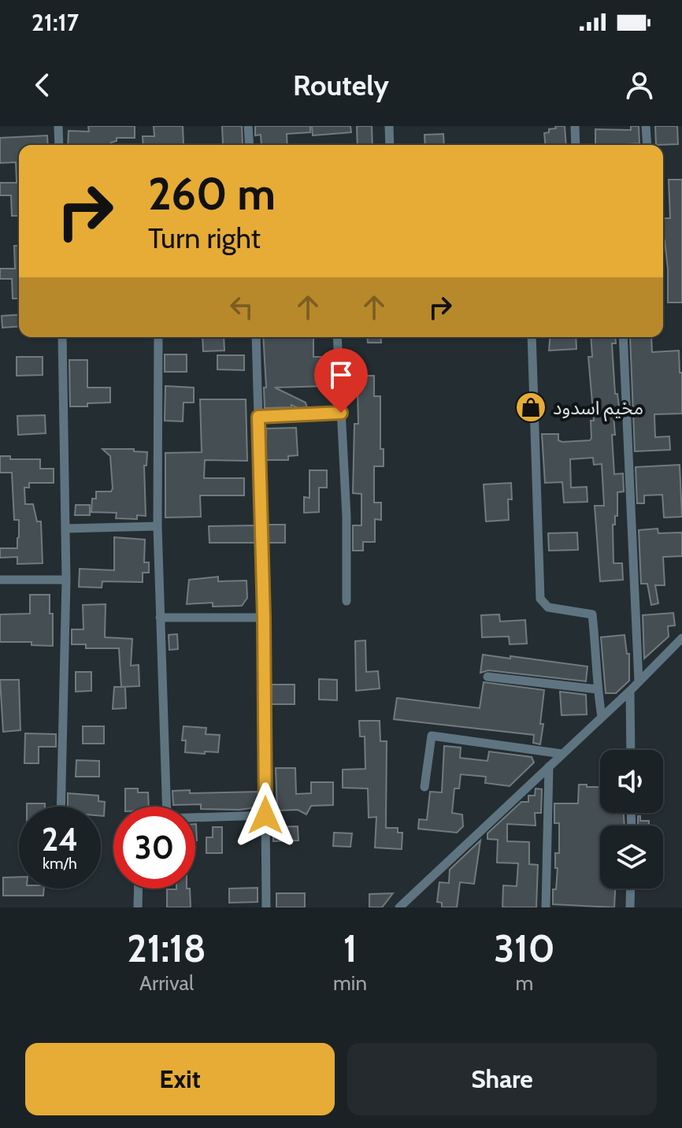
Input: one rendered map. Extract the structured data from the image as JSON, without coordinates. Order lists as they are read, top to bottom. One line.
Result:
{"places":{"shop":["مخيم اسدود"]},"page":{"status":"21:17","header":"Routely","turn":["260 m","Turn right"],"speed":"24 km/h","limit":"30","eta":["21:18","Arrival","1","min","310","m"],"buttons":["Exit","Share"]}}
